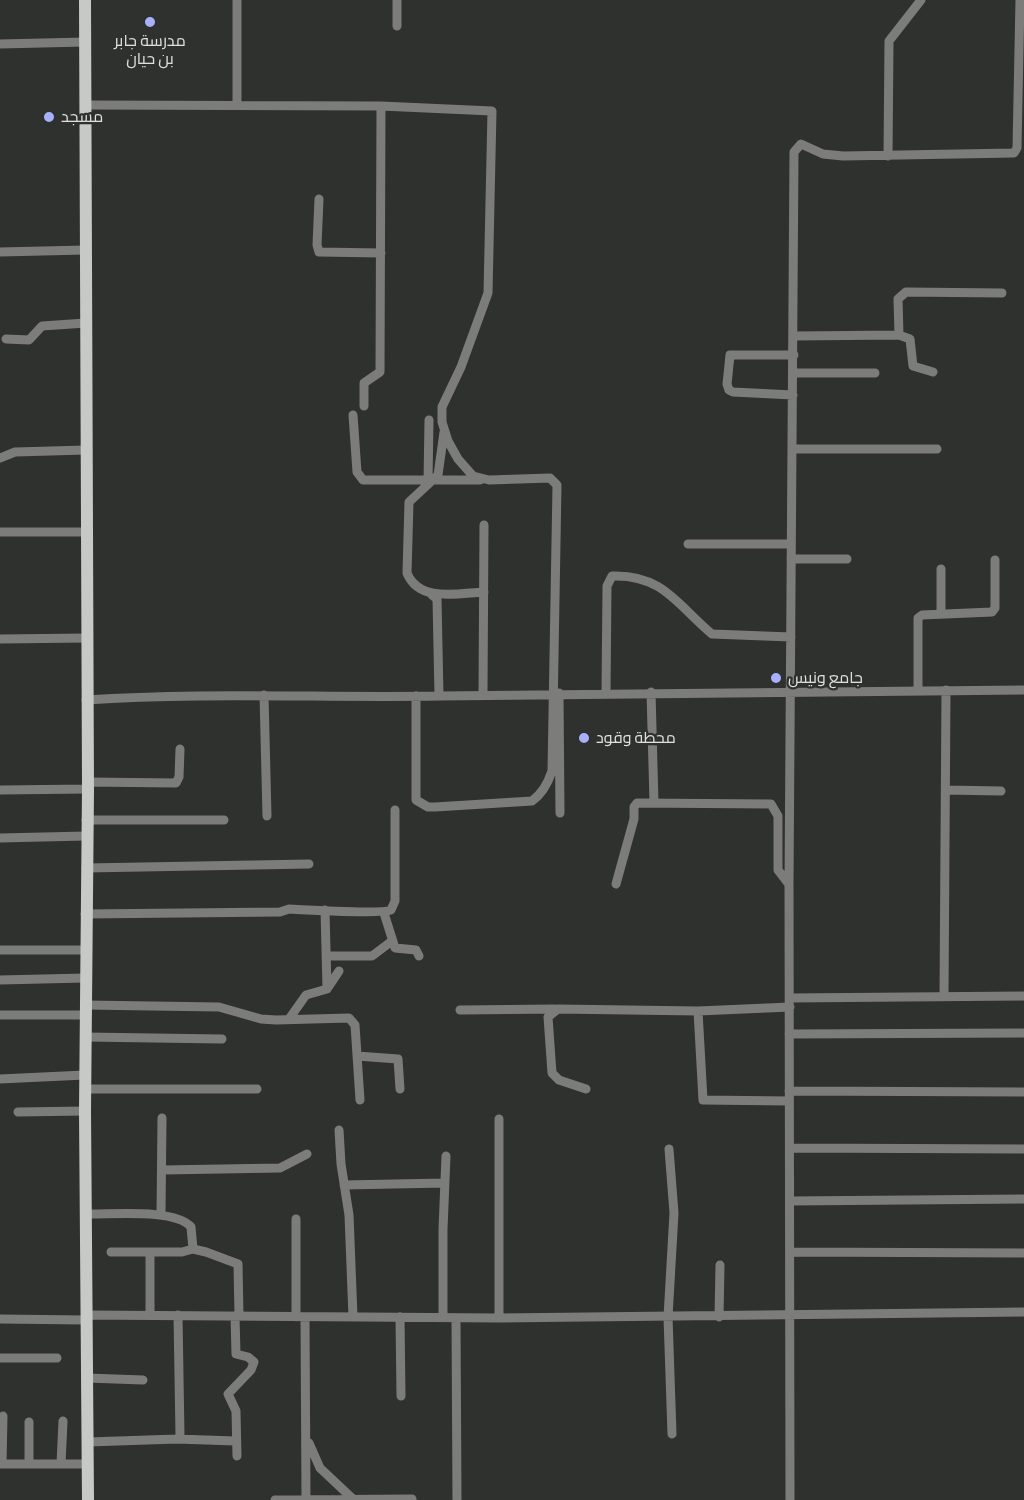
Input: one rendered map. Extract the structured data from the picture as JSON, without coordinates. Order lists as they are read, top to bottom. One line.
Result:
{"places":["مدرسة جابر بن حيان","مسجد","جامع ونيس","محطة وقود"]}
